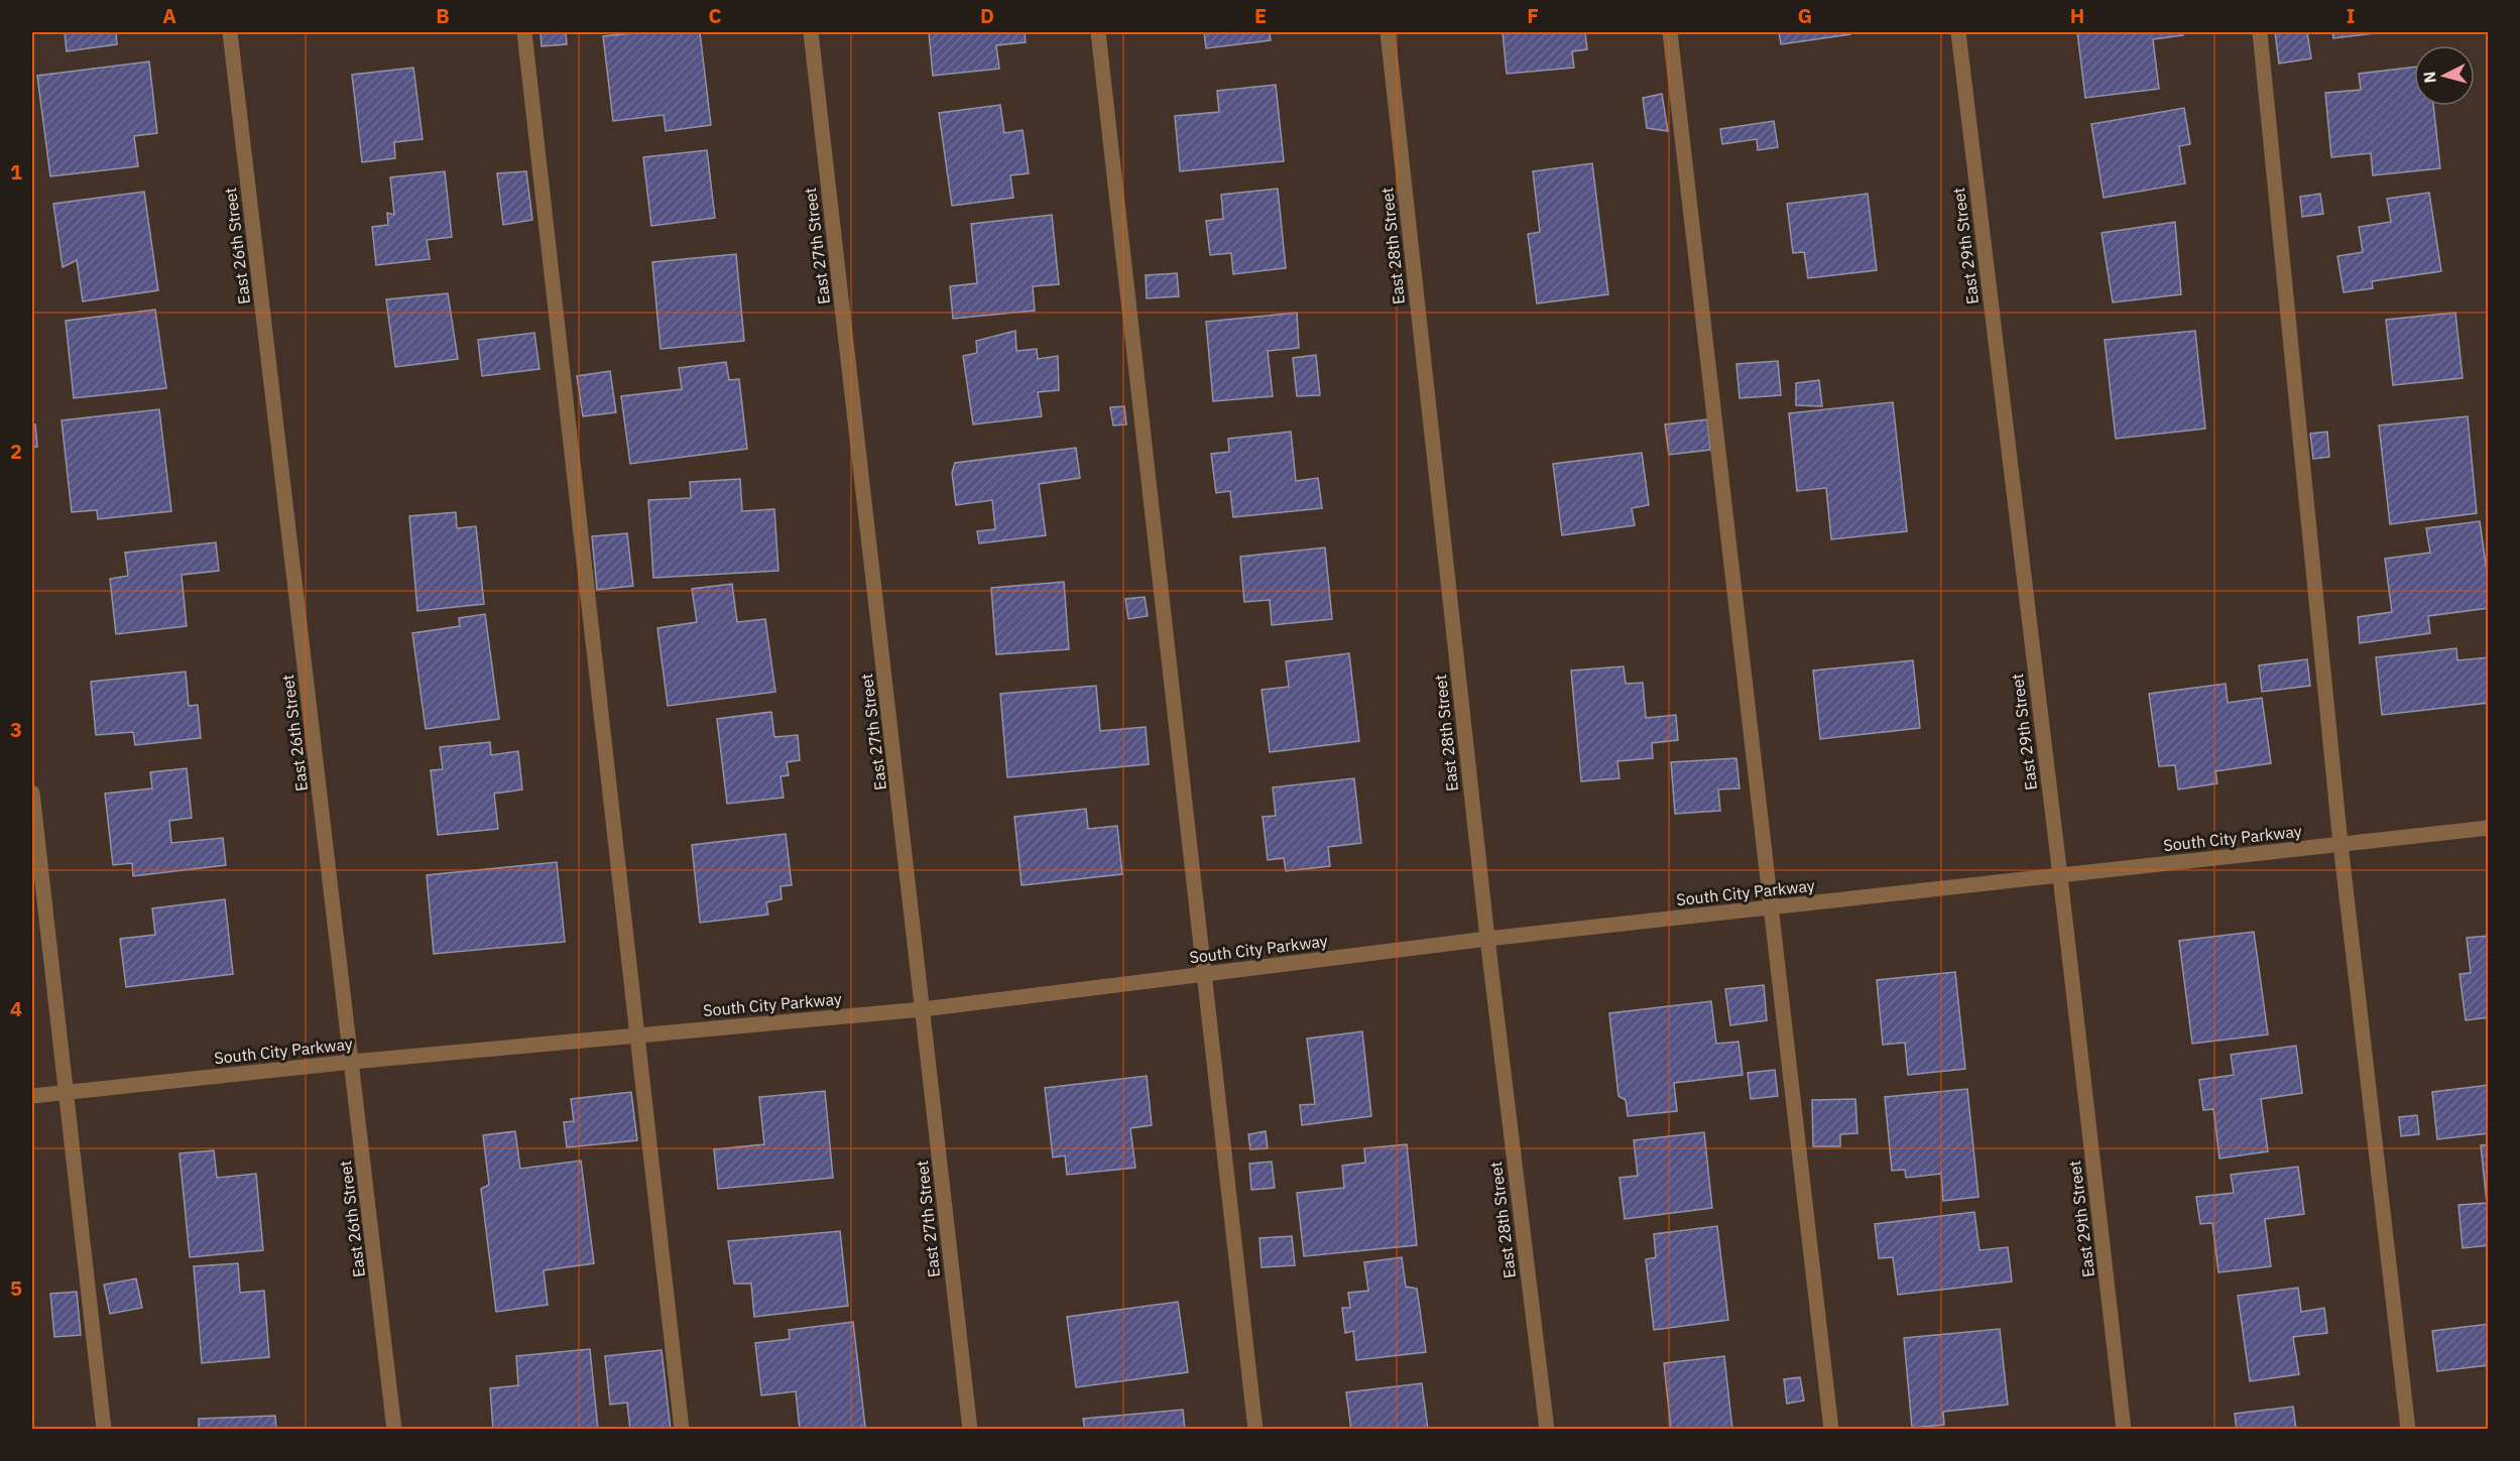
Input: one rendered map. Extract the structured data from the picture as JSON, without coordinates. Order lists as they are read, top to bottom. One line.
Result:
{"streets":{"street":["East 26th Street","East 27th Street","East 28th Street","East 29th Street","South City Parkway"]},"crossings":[["East 26th Street","South City Parkway"],["East 27th Street","South City Parkway"],["East 28th Street","South City Parkway"],["East 29th Street","South City Parkway"]],"north":"left","grid":{"columns":["A","B","C","D","E","F","G","H","I"],"rows":["1","2","3","4","5"]}}
